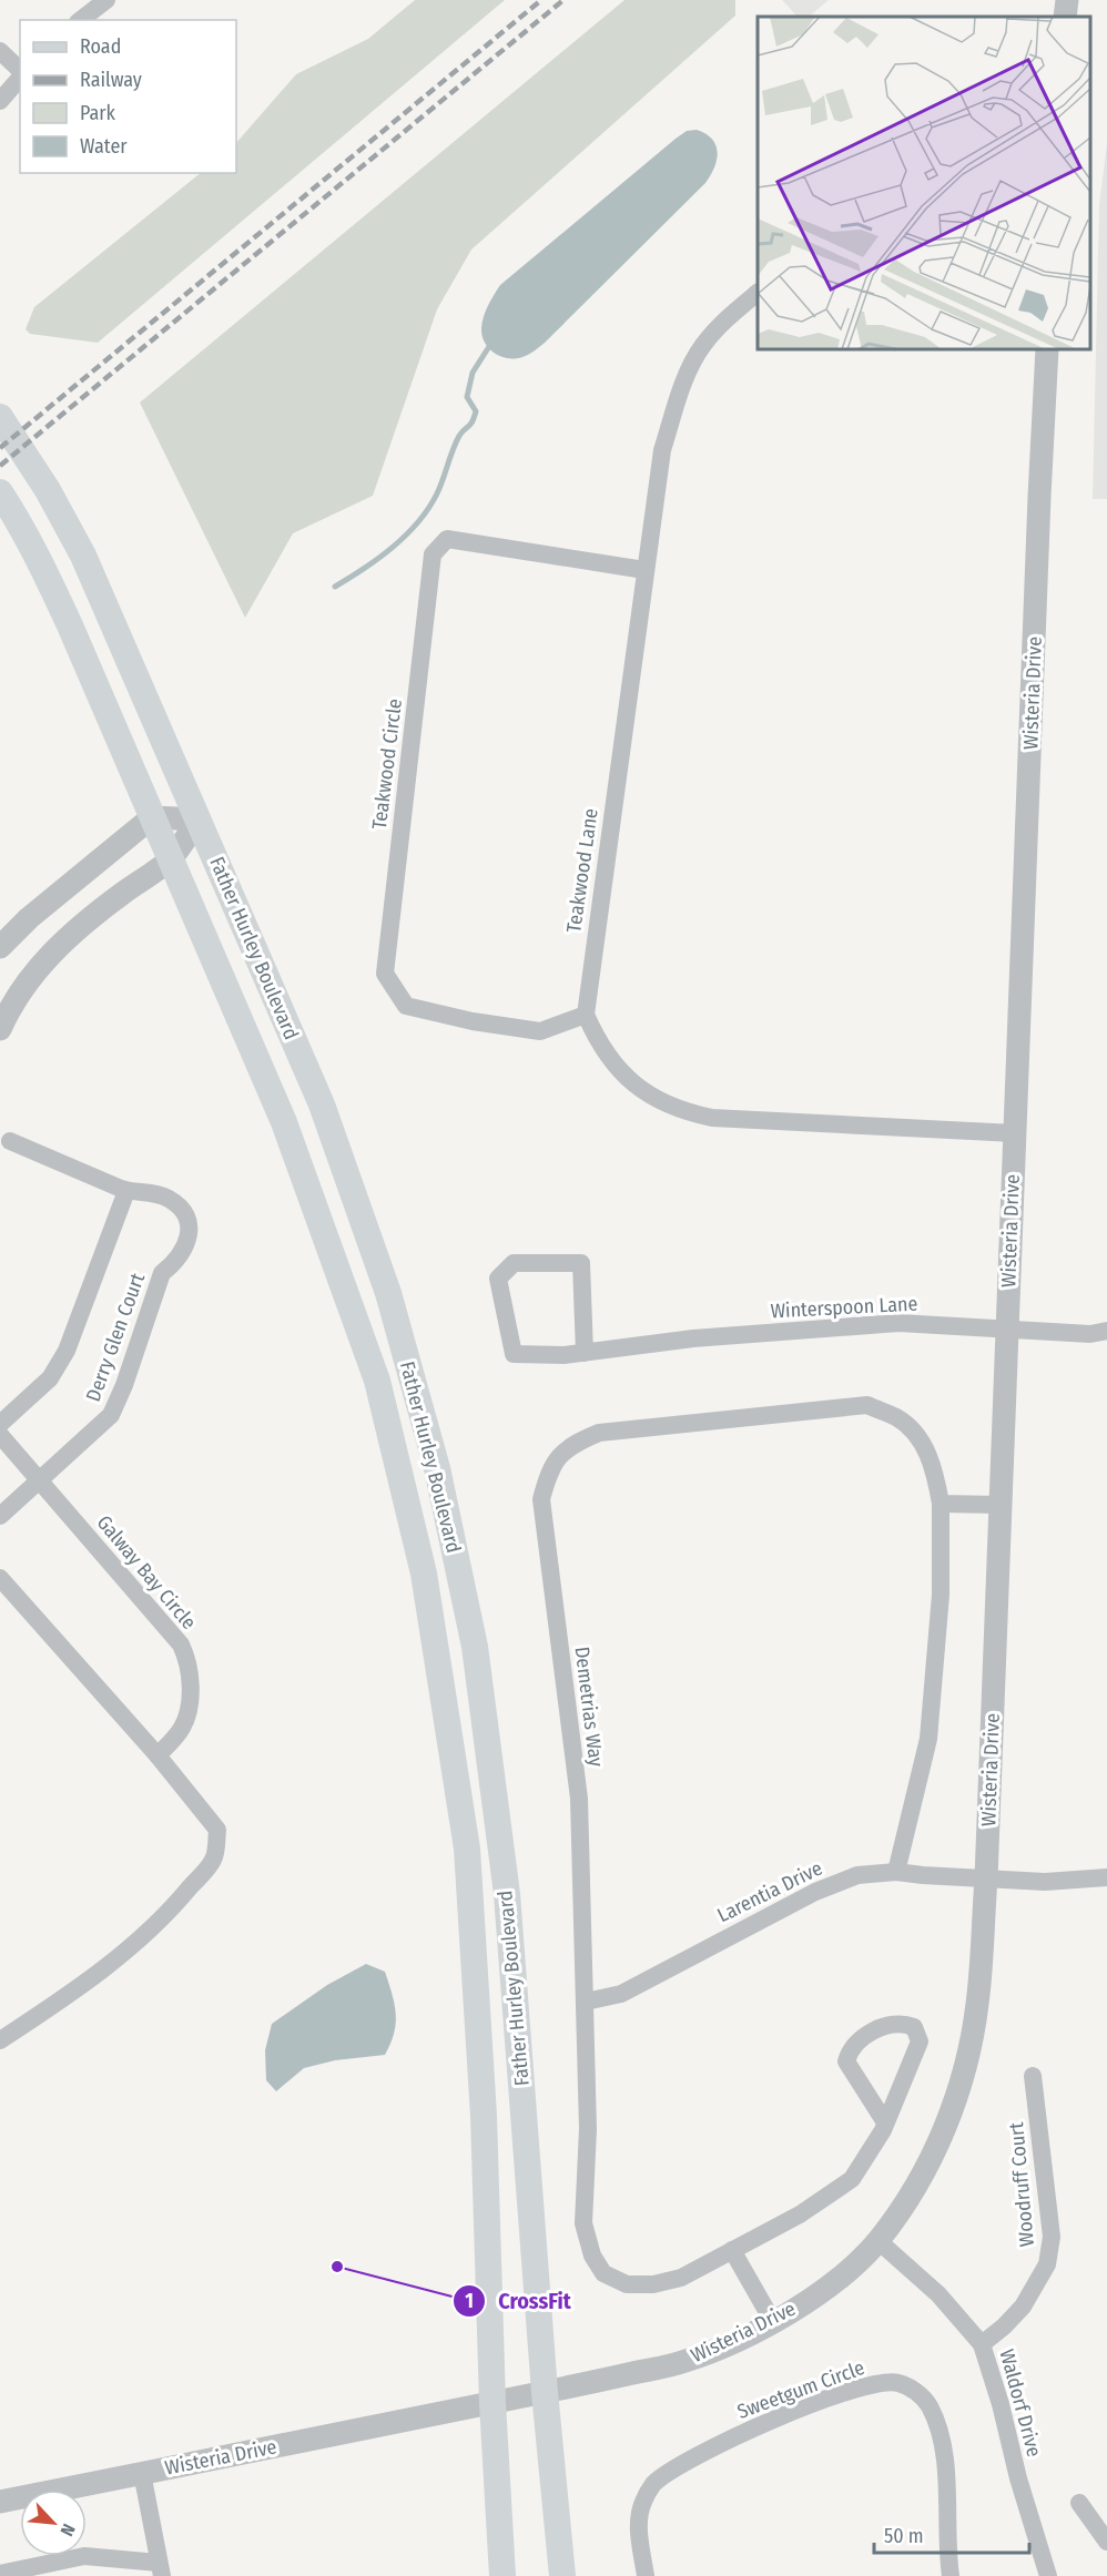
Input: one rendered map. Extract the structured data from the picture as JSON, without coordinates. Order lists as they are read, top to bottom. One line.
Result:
{"streets":{"main road":["Father Hurley Boulevard"],"street":["Wisteria Drive","Teakwood Circle","Teakwood Lane","Winterspoon Lane","Derry Glen Court","Galway Bay Circle","Demetrias Way","Larentia Drive","Woodruff Court","Sweetgum Circle","Waldorf Drive"]},"crossings":[["Wisteria Drive","Father Hurley Boulevard"],["Wisteria Drive","Winterspoon Lane"],["Wisteria Drive","Larentia Drive"],["Wisteria Drive","Waldorf Drive"],["Teakwood Circle","Teakwood Lane"],["Derry Glen Court","Galway Bay Circle"],["Demetrias Way","Larentia Drive"],["Woodruff Court","Waldorf Drive"]],"places":["CrossFit"],"legend":["Road","Railway","Park","Water"],"scale_bar":"50 m","north":"bottom right"}
